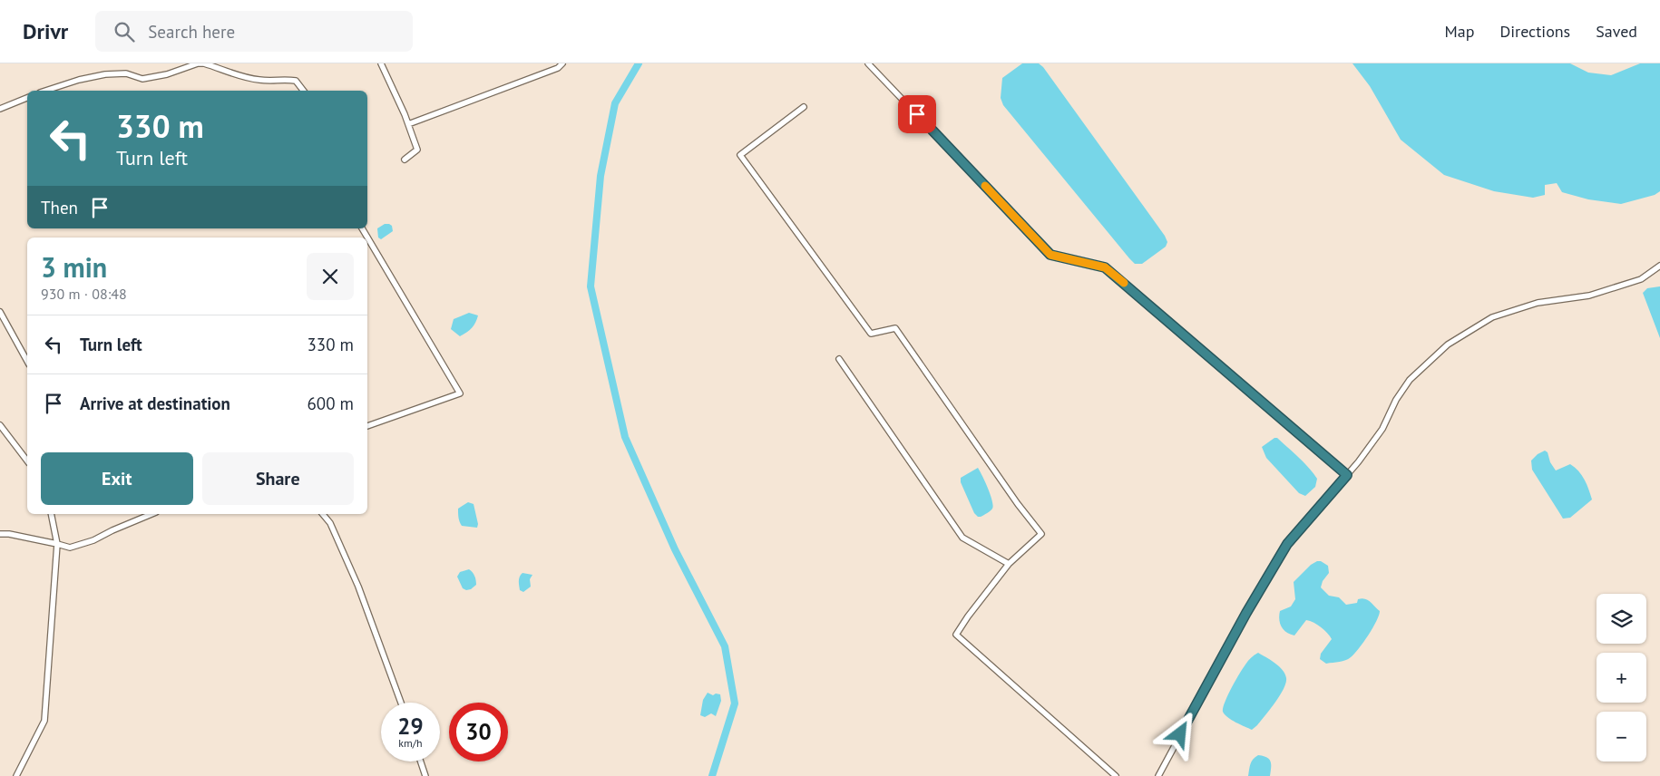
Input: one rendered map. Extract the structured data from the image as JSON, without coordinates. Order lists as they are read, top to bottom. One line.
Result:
{"page":{"header":"Drivr","search":"Search here","nav":["Map","Directions","Saved"],"turn":["330 m","Turn left"],"then":"Then","heading":["3 min","930 m · 08:48"],"list":[{"name":"Turn left","value":"330 m"},{"name":"Arrive at destination","value":"600 m"}],"buttons":["Exit","Share"],"map_buttons":["+","−"],"speed":"29 km/h","limit":"30"}}
